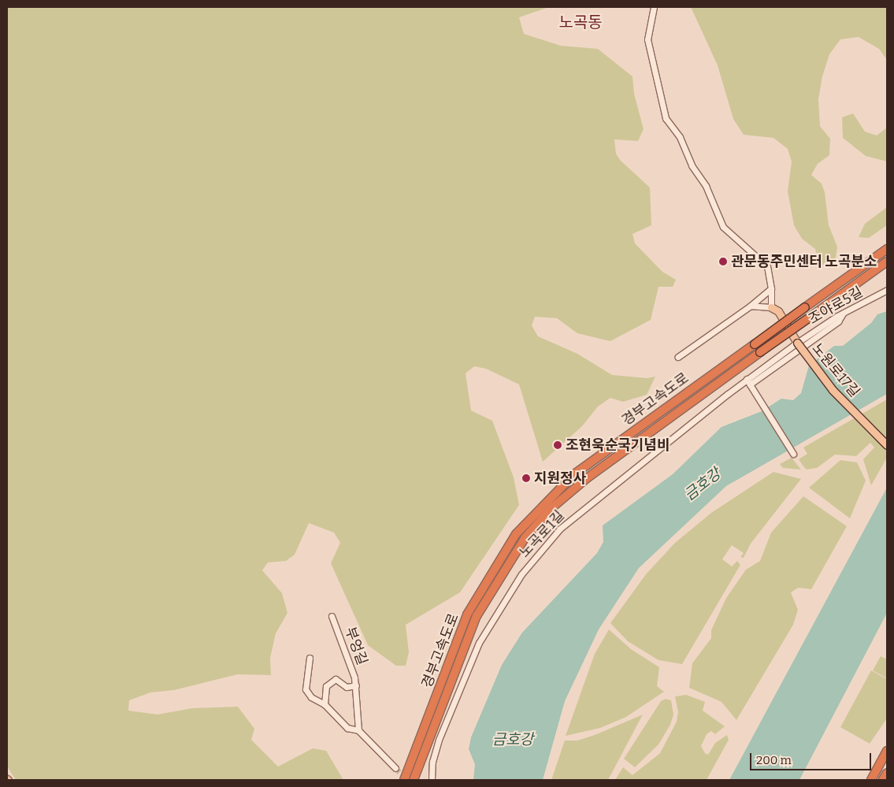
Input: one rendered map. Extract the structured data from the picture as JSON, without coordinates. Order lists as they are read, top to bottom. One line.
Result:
{"streets":{"highway":["경부고속도로"],"main road":["노원로17길"],"street":["조야로5길","노곡로1길","부엉길"]},"crossings":[["조야로5길","노원로17길"],["조야로5길","노곡로1길"],["노원로17길","노곡로1길"]],"districts":["노곡동"],"water":["금호강"],"places":["관문동주민센터 노곡분소","조현욱순국기념비","지원정사"],"scale_bar":"200 m"}
